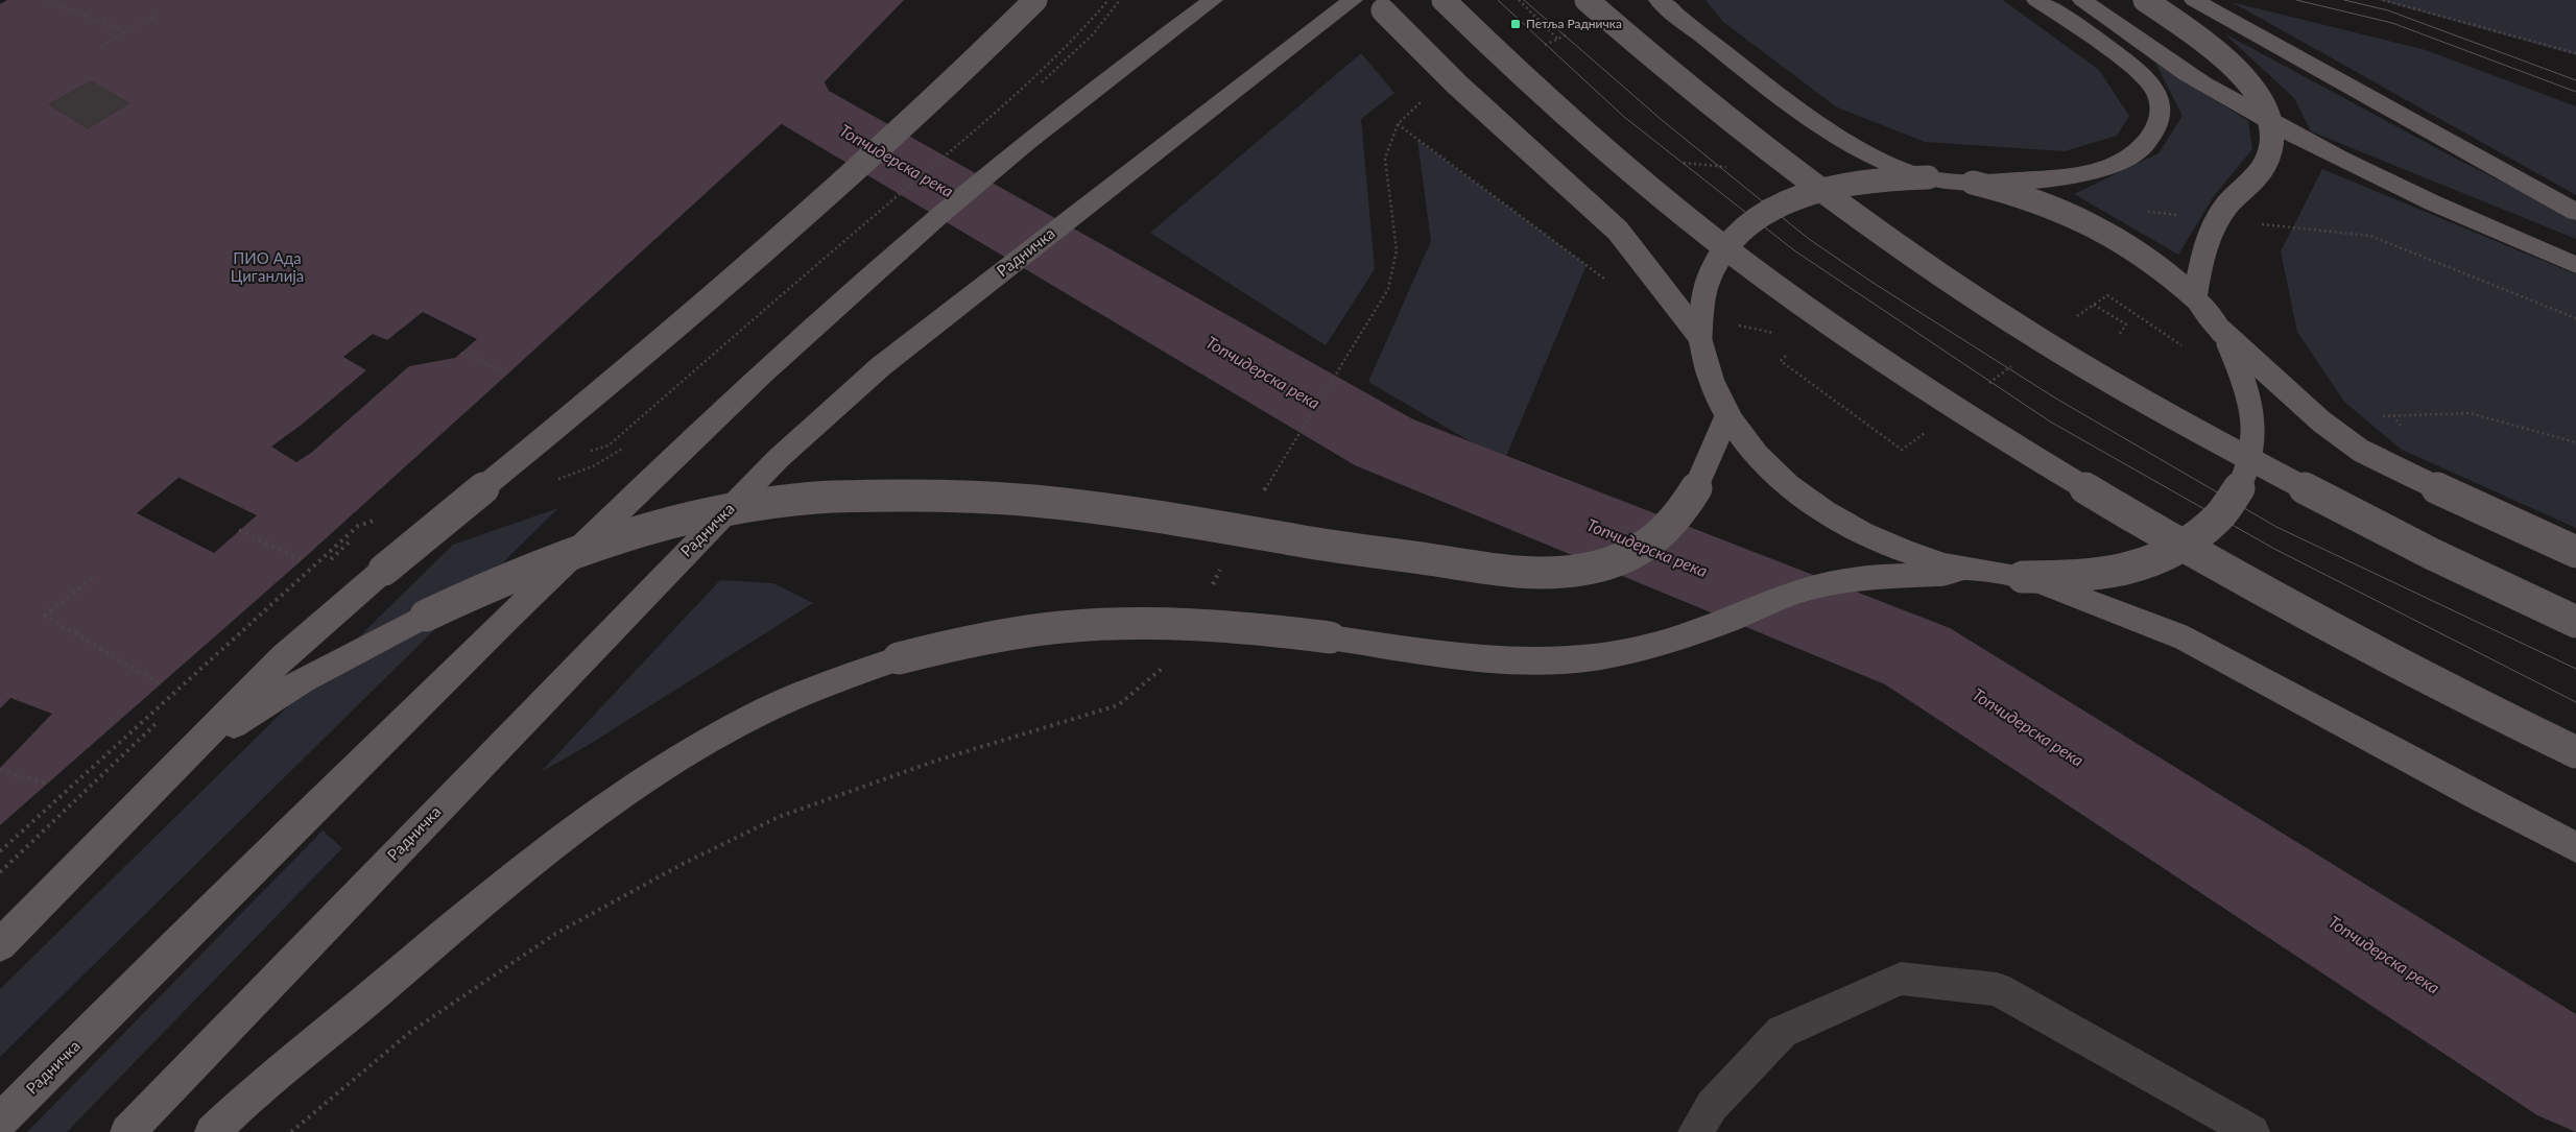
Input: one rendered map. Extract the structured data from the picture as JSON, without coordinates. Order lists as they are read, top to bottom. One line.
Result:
{"streets":{"main road":["Радничка"]},"water":["Топчидерска река"],"parks":["ПИО Ада Циганлија"],"places":{"transit":["Петља Радничка"]}}
